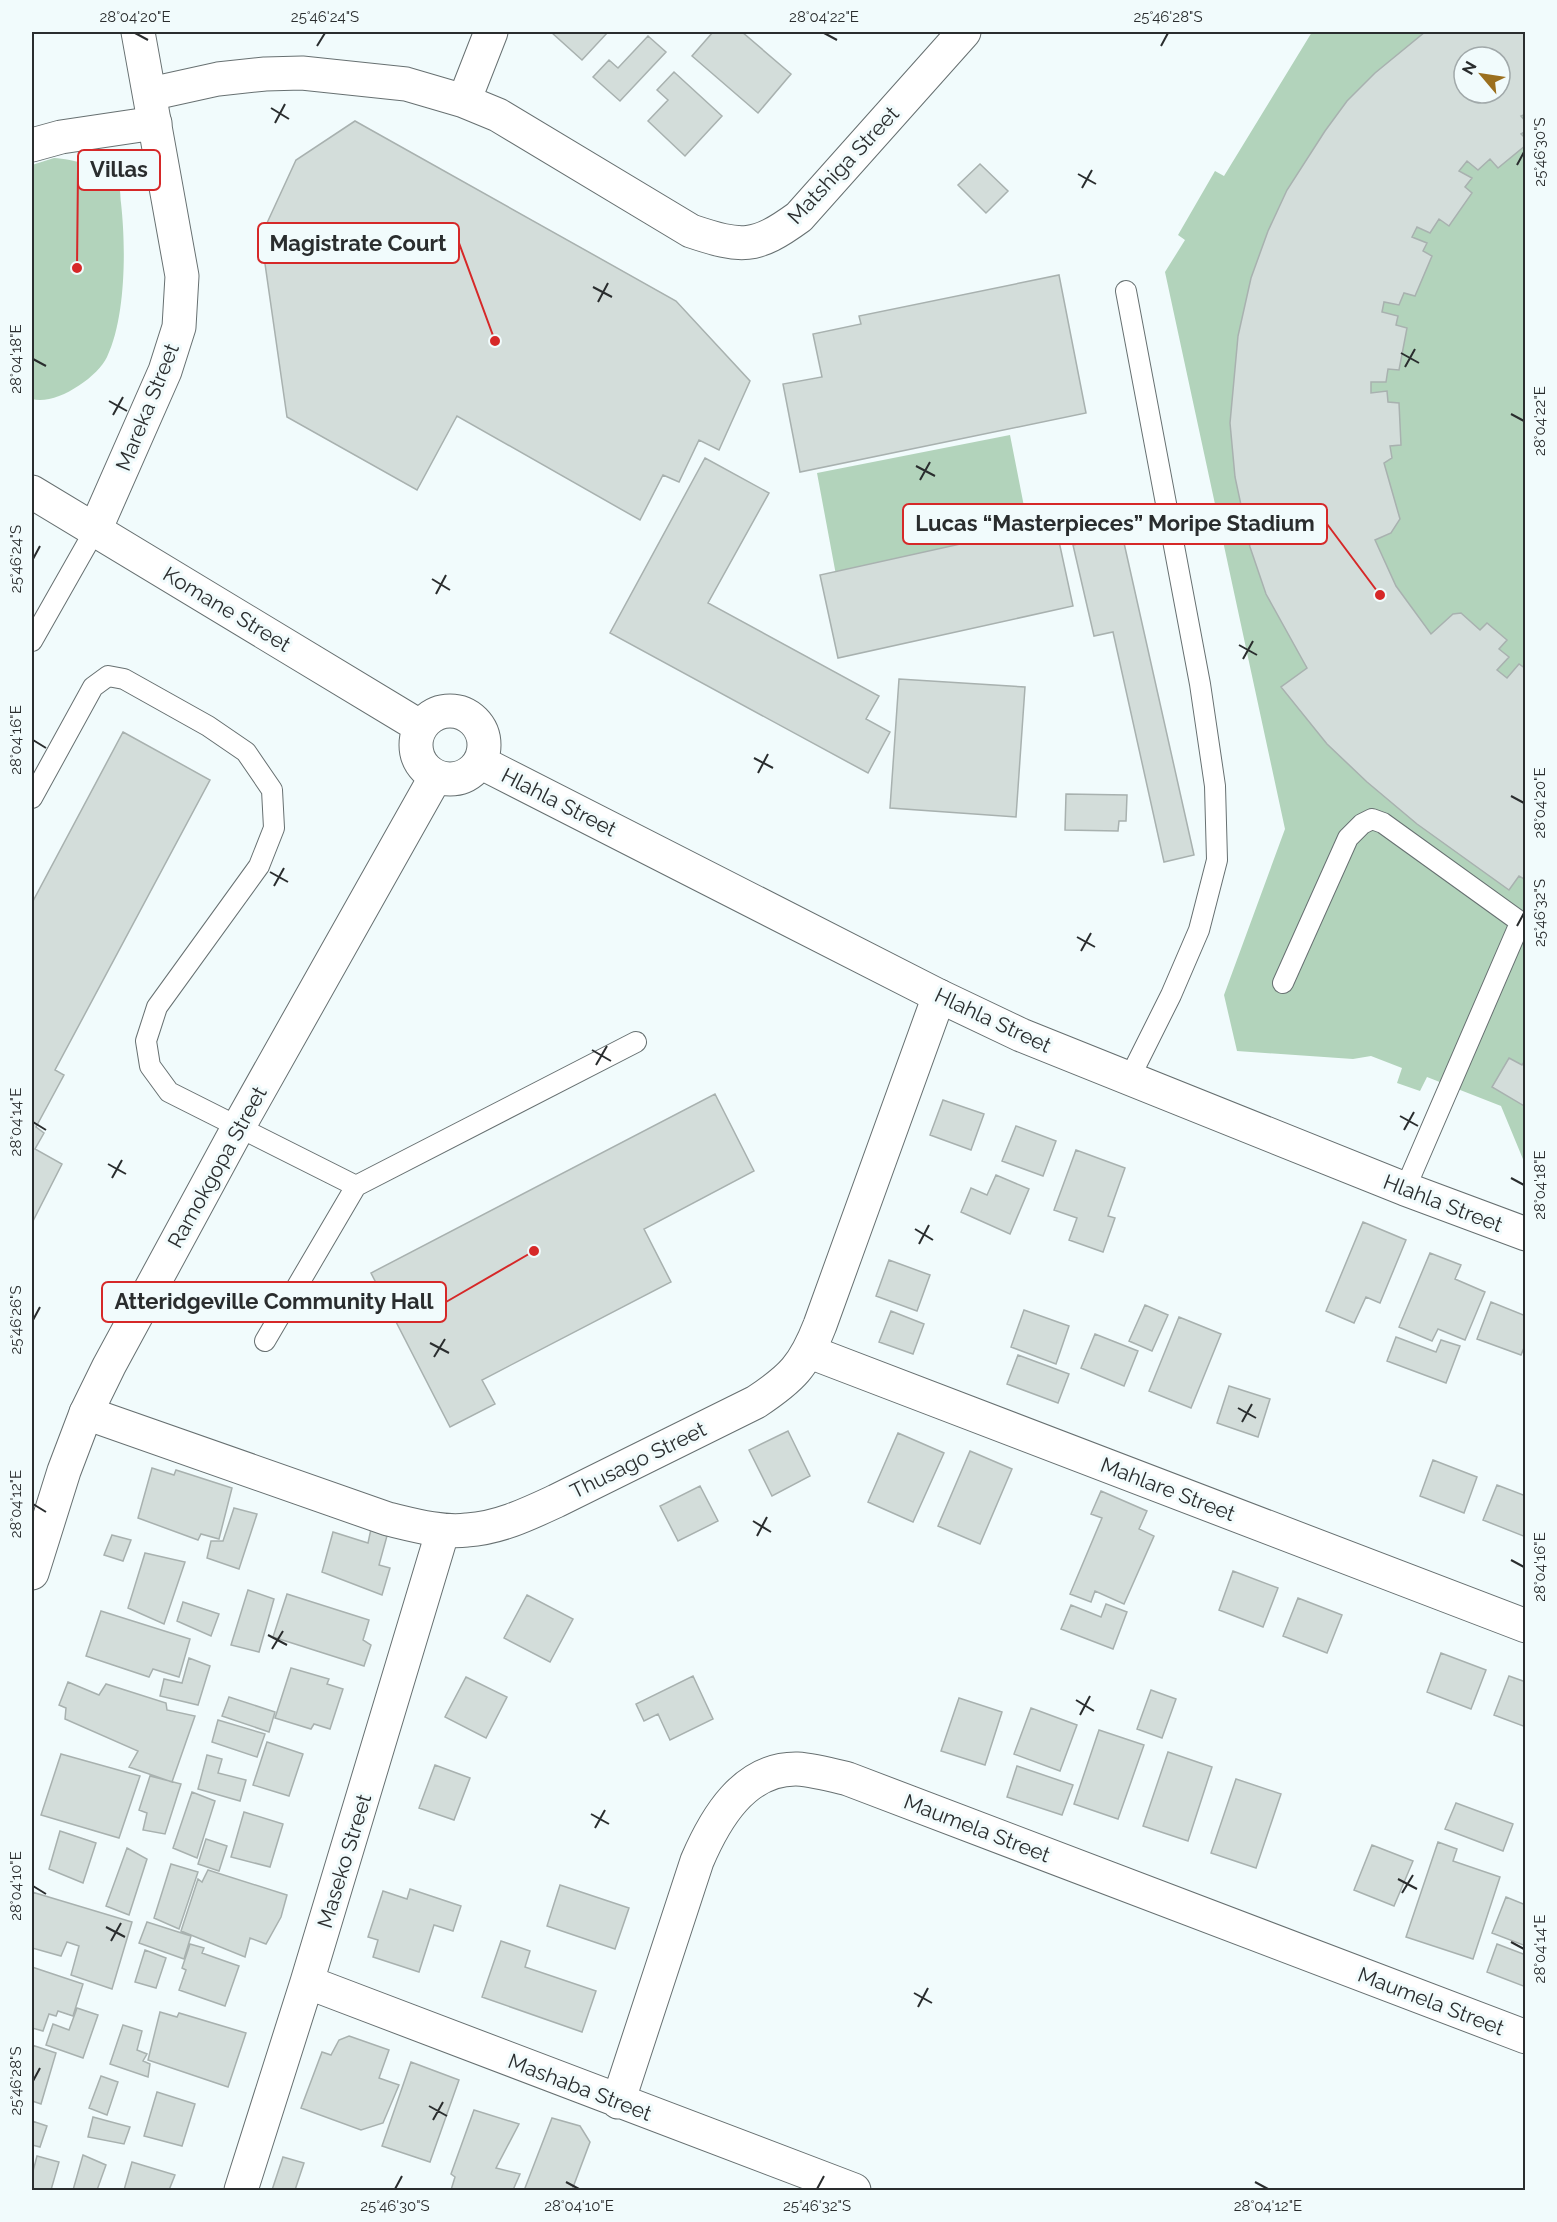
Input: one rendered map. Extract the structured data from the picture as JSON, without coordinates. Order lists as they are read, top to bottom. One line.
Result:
{"streets":{"street":["Matshiga Street","Mareka Street","Komane Street","Hlahla Street","Ramokgopa Street","Thusago Street","Mahlare Street","Maumela Street","Maseko Street","Mashaba Street"]},"crossings":[["Matshiga Street","Mareka Street"],["Mareka Street","Komane Street"],["Komane Street","Hlahla Street"],["Komane Street","Ramokgopa Street"],["Hlahla Street","Ramokgopa Street"],["Hlahla Street","Thusago Street"],["Ramokgopa Street","Thusago Street"],["Thusago Street","Mahlare Street"],["Thusago Street","Maseko Street"],["Maumela Street","Mashaba Street"],["Maseko Street","Mashaba Street"]],"places":["Villas","Magistrate Court","Lucas “Masterpieces” Moripe Stadium","Atteridgeville Community Hall"],"north":"top left","coordinates":["28°04'20\"E","25°46'24\"S","28°04'22\"E","25°46'28\"S","25°46'30\"S","28°04'18\"E","28°04'16\"E","25°46'32\"S","28°04'14\"E","25°46'26\"S","28°04'12\"E","28°04'10\"E"]}
